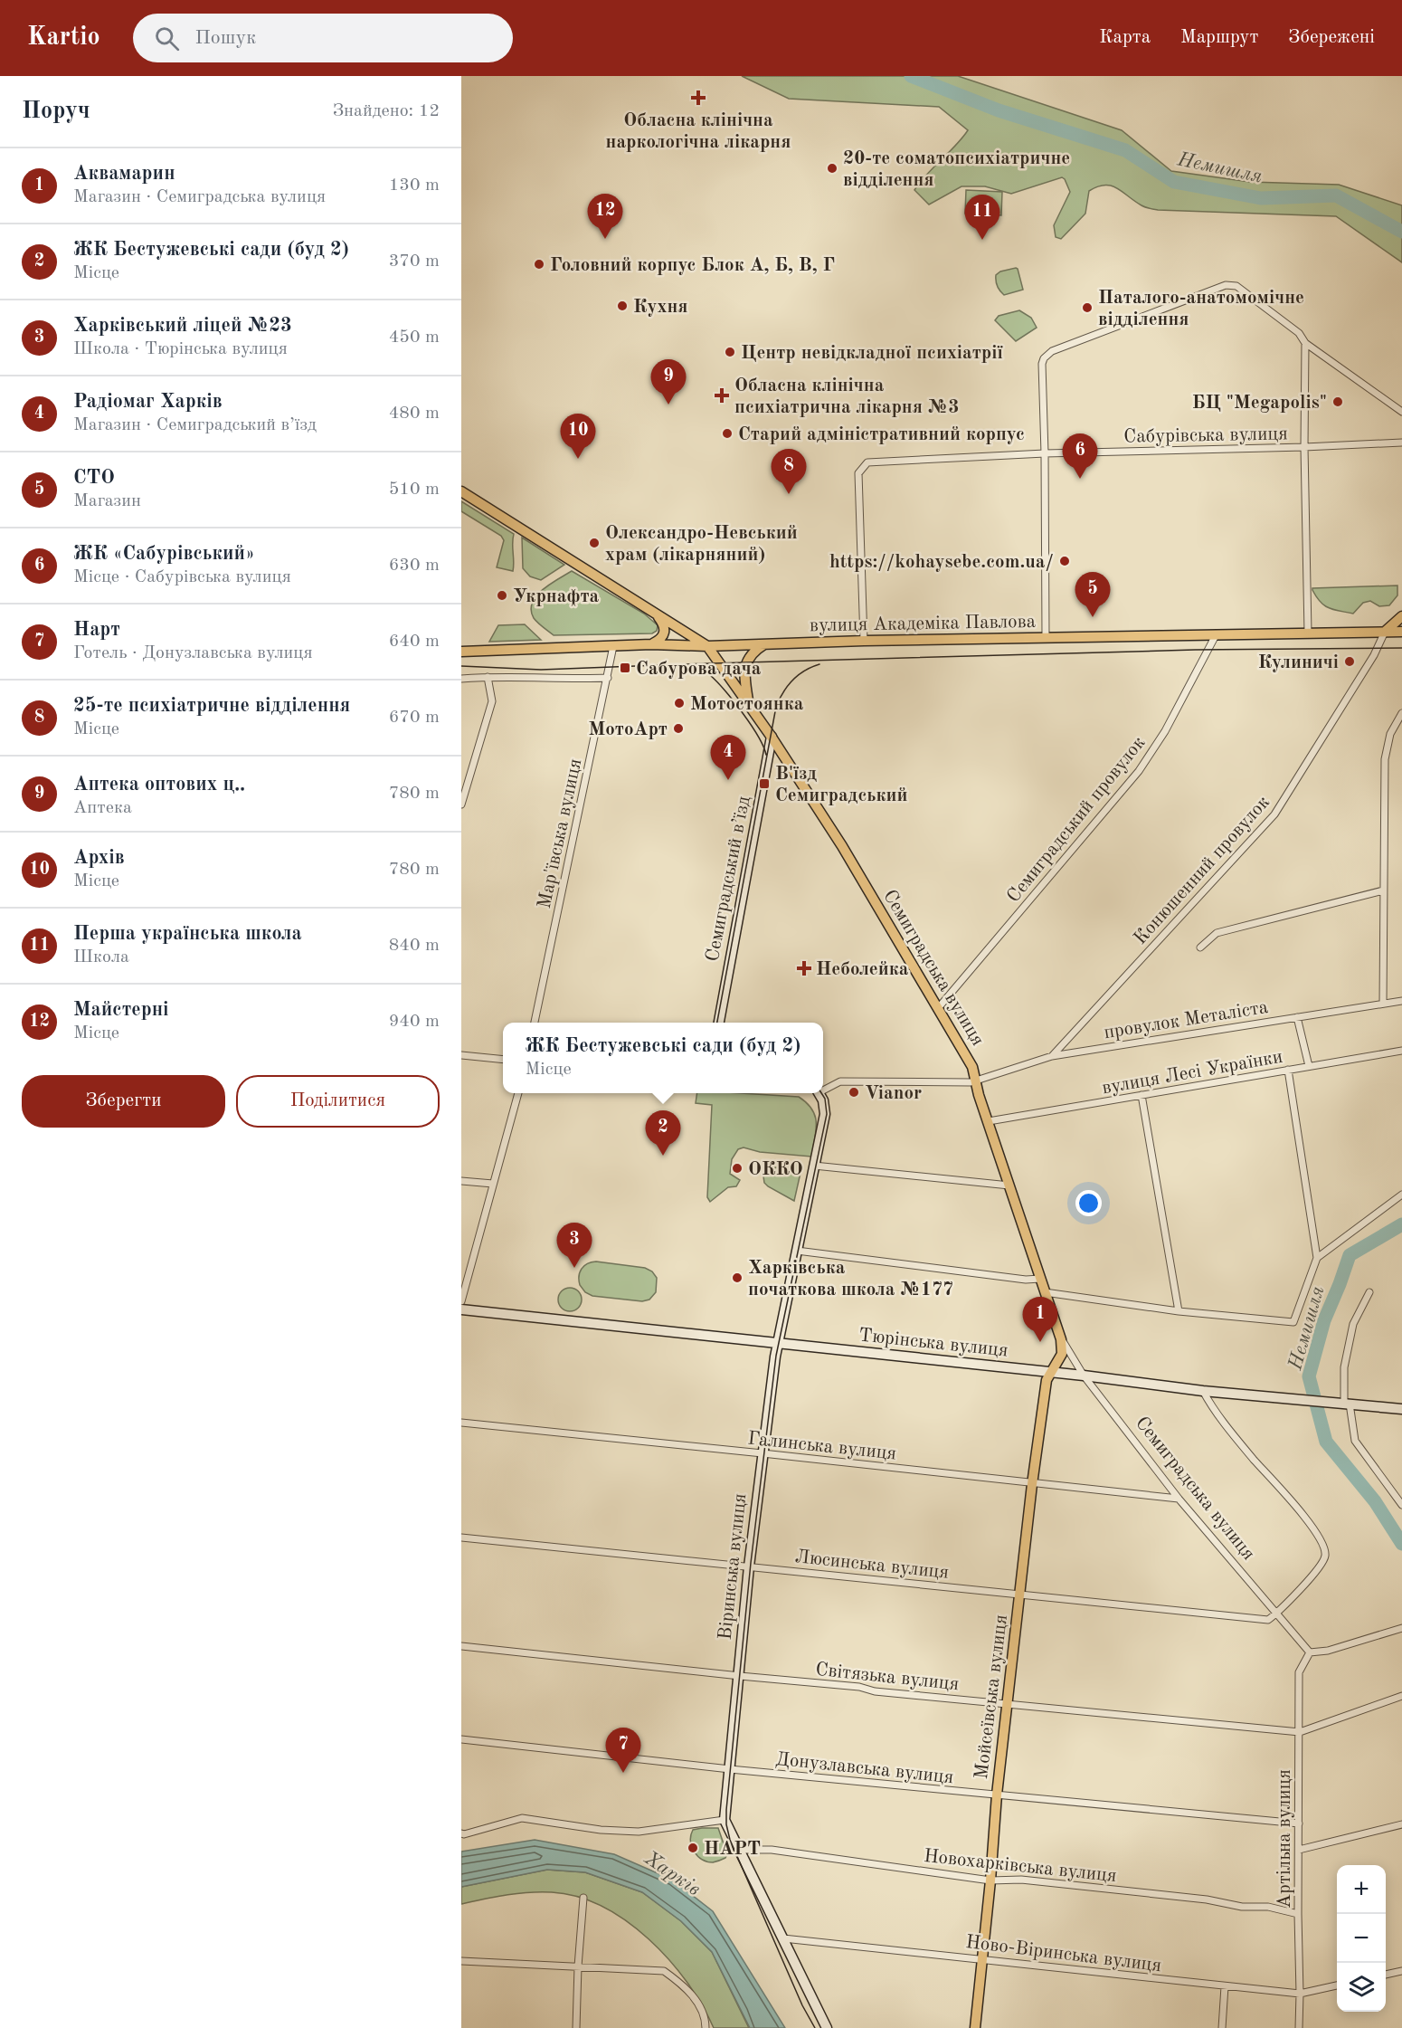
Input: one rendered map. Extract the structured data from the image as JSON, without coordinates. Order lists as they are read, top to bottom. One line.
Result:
{"streets":{"main road":["вулиця Академіка Павлова","Семиградський в’їзд","Семиградська вулиця","Тюрінська вулиця","Віринська вулиця","Мойсеївська вулиця"],"street":["Сабурівська вулиця","Семиградський провулок","Мар'ївська вулиця","Конюшенний провулок","провулок Металіста","вулиця Лесі Українки","Галинська вулиця","Люсинська вулиця","Світязька вулиця","Донузлавська вулиця","Артільна вулиця","Новохарківська вулиця","Ново-Віринська вулиця"]},"crossings":[["Сабурівська вулиця","вулиця Академіка Павлова"],["вулиця Академіка Павлова","Семиградський провулок"],["вулиця Академіка Павлова","Мар'ївська вулиця"],["вулиця Академіка Павлова","Конюшенний провулок"],["вулиця Академіка Павлова","Семиградська вулиця"],["Семиградський провулок","Семиградська вулиця"],["Конюшенний провулок","провулок Металіста"],["Семиградський в’їзд","Семиградська вулиця"],["Семиградська вулиця","провулок Металіста"],["Семиградська вулиця","вулиця Лесі Українки"],["Семиградська вулиця","Тюрінська вулиця"],["Семиградська вулиця","Галинська вулиця"],["Семиградська вулиця","Люсинська вулиця"],["Семиградська вулиця","Артільна вулиця"],["Тюрінська вулиця","Віринська вулиця"],["Тюрінська вулиця","Мойсеївська вулиця"],["Галинська вулиця","Віринська вулиця"],["Галинська вулиця","Мойсеївська вулиця"],["Люсинська вулиця","Віринська вулиця"],["Люсинська вулиця","Мойсеївська вулиця"],["Віринська вулиця","Світязька вулиця"],["Віринська вулиця","Донузлавська вулиця"],["Світязька вулиця","Мойсеївська вулиця"],["Світязька вулиця","Артільна вулиця"],["Мойсеївська вулиця","Донузлавська вулиця"],["Мойсеївська вулиця","Новохарківська вулиця"],["Мойсеївська вулиця","Ново-Віринська вулиця"],["Донузлавська вулиця","Артільна вулиця"],["Артільна вулиця","Новохарківська вулиця"],["Артільна вулиця","Ново-Віринська вулиця"]],"water":["Немишля","Харків"],"places":{"health":["Обласна клінічна наркологічна лікарня","Обласна клінічна психіатрична лікарня №3","Неболейка"],"other":["20-те соматопсихіатричне відділення","Головний корпус Блок А, Б, В, Г","Кухня","Паталого-анатомомічне відділення","Центр невідкладної психіатрії","БЦ \"Megapolis\"","Старий адміністративний корпус","Олександро-Невський храм (лікарняний)","https://kohaysebe.com.ua/","Укрнафта","Кулиничі","Мотостоянка","МотоАрт","Vianor","ОККО","Харківська початкова школа №177","НАРТ"],"transit":["Сабурова дача","В'їзд Семиградський"]},"page":{"header":"Kartio","search":"Пошук","nav":["Карта","Маршрут","Збережені"],"heading":["Поруч","Знайдено: 12"],"list":[{"mark":"1","name":"Аквамарин","note":"Магазин · Семиградська вулиця","value":"130 m"},{"mark":"2","name":"ЖК Бестужевські сади (буд 2)","note":"Місце","value":"370 m"},{"mark":"3","name":"Харківський ліцей №23","note":"Школа · Тюрінська вулиця","value":"450 m"},{"mark":"4","name":"Радіомаг Харків","note":"Магазин · Семиградський в’їзд","value":"480 m"},{"mark":"5","name":"СТО","note":"Магазин","value":"510 m"},{"mark":"6","name":"ЖК «Сабурівський»","note":"Місце · Сабурівська вулиця","value":"630 m"},{"mark":"7","name":"Нарт","note":"Готель · Донузлавська вулиця","value":"640 m"},{"mark":"8","name":"25-те психіатричне відділення","note":"Місце","value":"670 m"},{"mark":"9","name":"Аптека оптових ц‥","note":"Аптека","value":"780 m"},{"mark":"10","name":"Архів","note":"Місце","value":"780 m"},{"mark":"11","name":"Перша українська школа","note":"Школа","value":"840 m"},{"mark":"12","name":"Майстерні","note":"Місце","value":"940 m"}],"pins":["12","11","9","10","6","8","5","4","2","3","1","7"],"popup":["ЖК Бестужевські сади (буд 2)","Місце"],"buttons":["Зберегти","Поділитися"],"map_buttons":["+","−"]}}
